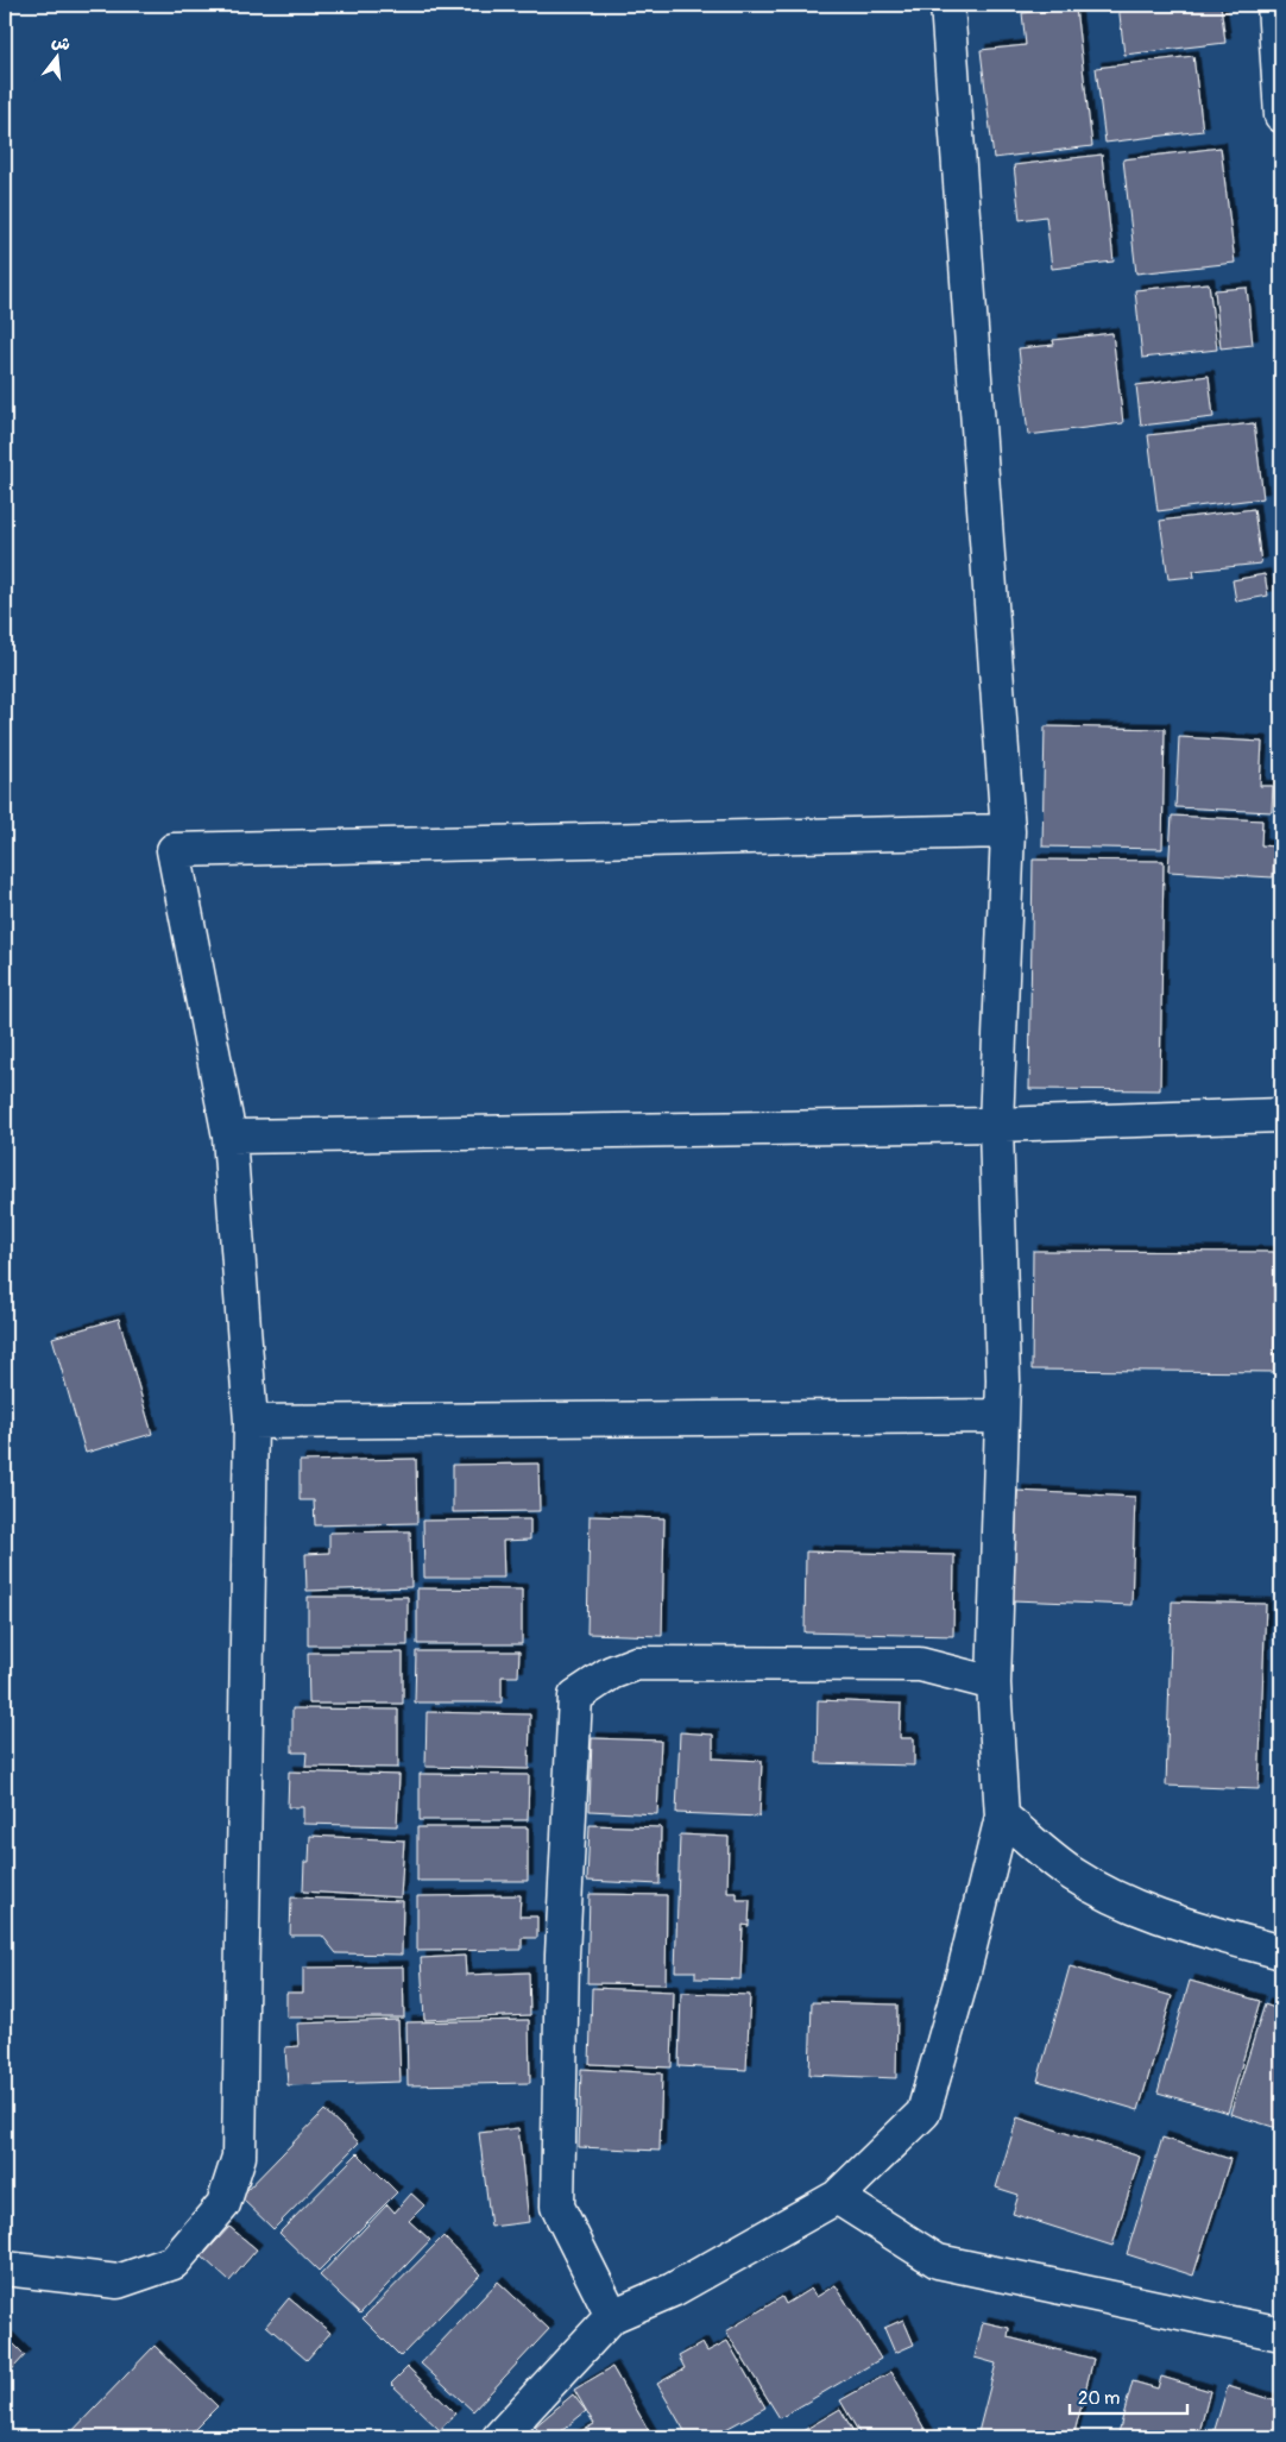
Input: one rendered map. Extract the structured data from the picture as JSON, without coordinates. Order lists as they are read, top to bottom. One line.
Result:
{"scale_bar":"20 m","north":"top"}
